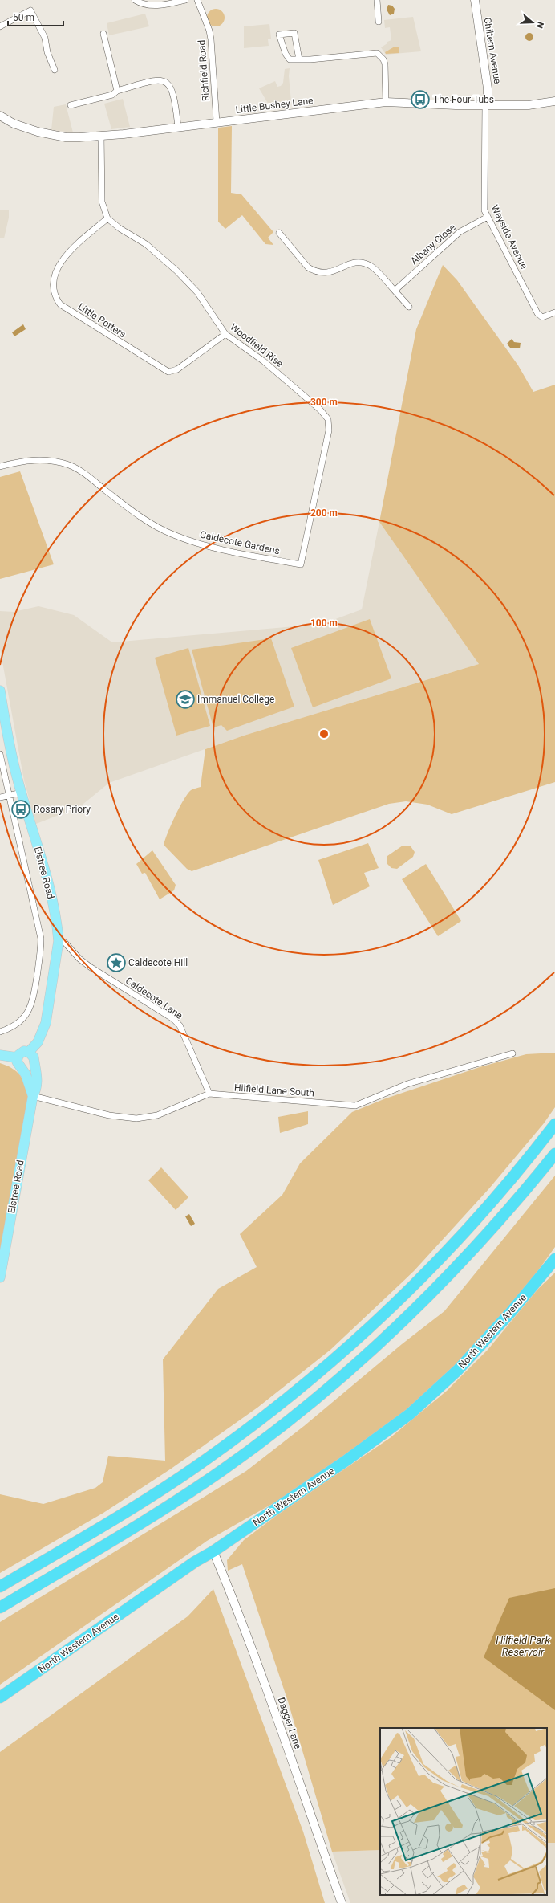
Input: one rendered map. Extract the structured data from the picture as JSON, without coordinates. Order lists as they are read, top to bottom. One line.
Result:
{"streets":{"highway":["North Western Avenue"],"main road":["Elstree Road"],"street":["Chiltern Avenue","Richfield Road","Little Bushey Lane","Wayside Avenue","Albany Close","Little Potters","Woodfield Rise","Caldecote Gardens","Caldecote Lane","Hilfield Lane South","Dagger Lane"]},"crossings":[["Chiltern Avenue","Little Bushey Lane"],["Chiltern Avenue","Wayside Avenue"],["Richfield Road","Little Bushey Lane"],["Little Bushey Lane","Wayside Avenue"],["Wayside Avenue","Albany Close"],["Little Potters","Woodfield Rise"],["Woodfield Rise","Caldecote Gardens"],["Elstree Road","Caldecote Lane"],["Elstree Road","Hilfield Lane South"],["Caldecote Lane","Hilfield Lane South"],["North Western Avenue","Dagger Lane"]],"water":["Hilfield Park Reservoir"],"places":{"bus stop":["The Four Tubs","Rosary Priory"],"school or university":["Immanuel College"],"place":["Caldecote Hill"]},"scale_bar":"50 m","north":"right","rings":["300 m","200 m","100 m"]}
